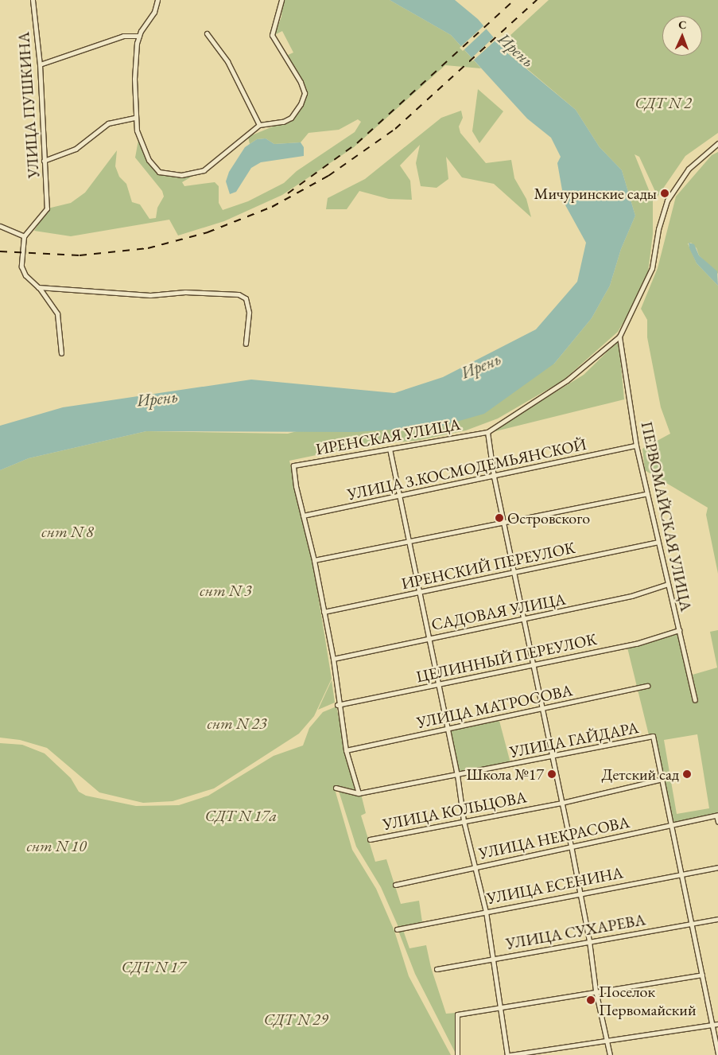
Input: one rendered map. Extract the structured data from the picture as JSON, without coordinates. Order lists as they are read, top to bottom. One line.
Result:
{"streets":{"street":["УЛИЦА ПУШКИНА","ИРЕНСКАЯ УЛИЦА","УЛИЦА З.КОСМОДЕМЬЯНСКОЙ","ПЕРВОМАЙСКАЯ УЛИЦА","ИРЕНСКИЙ ПЕРЕУЛОК","САДОВАЯ УЛИЦА","ЦЕЛИННЫЙ ПЕРЕУЛОК","УЛИЦА МАТРОСОВА","УЛИЦА ГАЙДАРА","УЛИЦА КОЛЬЦОВА","УЛИЦА НЕКРАСОВА","УЛИЦА ЕСЕНИНА","УЛИЦА СУХАРЕВА"]},"crossings":[["ИРЕНСКАЯ УЛИЦА","УЛИЦА З.КОСМОДЕМЬЯНСКОЙ"],["УЛИЦА З.КОСМОДЕМЬЯНСКОЙ","ПЕРВОМАЙСКАЯ УЛИЦА"],["ПЕРВОМАЙСКАЯ УЛИЦА","ИРЕНСКИЙ ПЕРЕУЛОК"],["ПЕРВОМАЙСКАЯ УЛИЦА","САДОВАЯ УЛИЦА"],["ПЕРВОМАЙСКАЯ УЛИЦА","ЦЕЛИННЫЙ ПЕРЕУЛОК"],["УЛИЦА ГАЙДАРА","УЛИЦА КОЛЬЦОВА"]],"water":["Ирень"],"parks":["СДТ N 2","снт N 8","снт N 3","снт N 23","СДТ N 17а","снт N 10","СДТ N 17","СДТ N 29"],"places":["Мичуринские сады","Островского","Школа №17","Детский сад","Поселок Первомайский"],"north":"top"}
